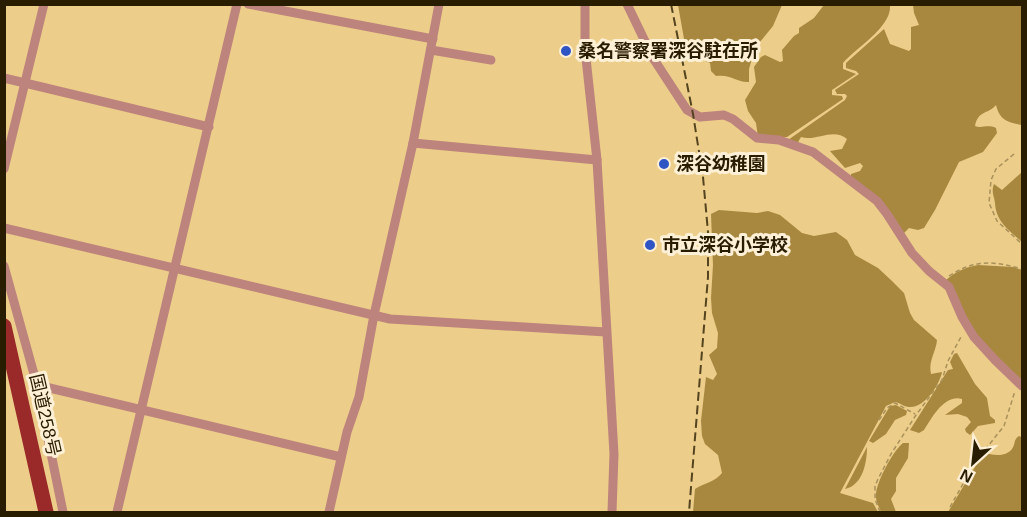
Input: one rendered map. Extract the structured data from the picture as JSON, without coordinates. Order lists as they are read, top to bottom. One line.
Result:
{"streets":{"highway":["国道258号"]},"places":["桑名警察署深谷駐在所","深谷幼稚園","市立深谷小学校"],"north":"bottom left"}
